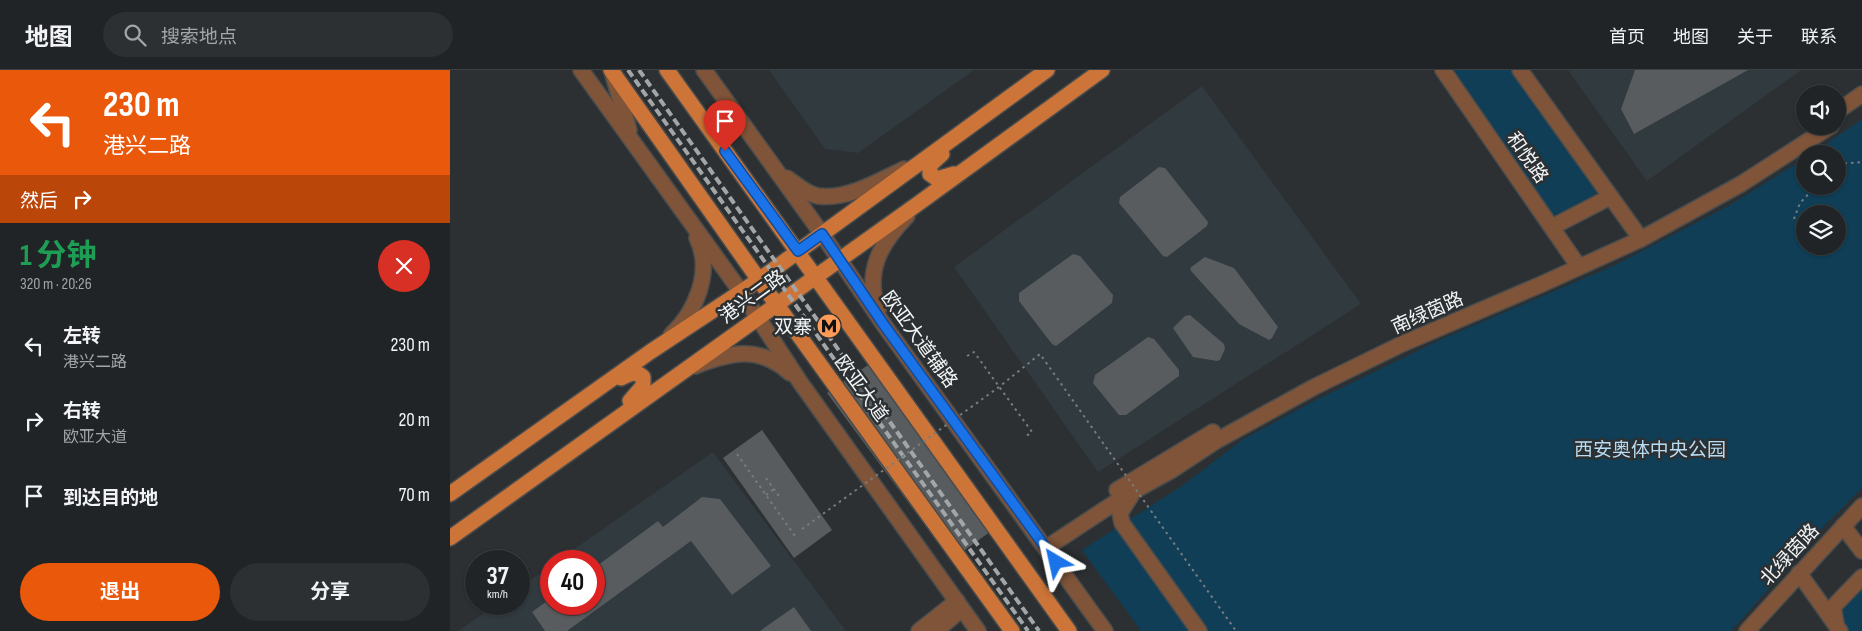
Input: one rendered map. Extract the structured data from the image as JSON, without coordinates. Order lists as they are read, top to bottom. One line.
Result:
{"streets":{"main road":["港兴二路","欧亚大道"],"street":["和悦路","南绿茵路","欧亚大道辅路","北绿茵路"]},"crossings":[["和悦路","南绿茵路"],["港兴二路","欧亚大道辅路"],["港兴二路","欧亚大道"],["南绿茵路","欧亚大道辅路"]],"parks":["西安奥体中央公园"],"places":{"metro station":["双寨"]},"page":{"header":"地图","search":"搜索地点","nav":["首页","地图","关于","联系"],"turn":["230 m","港兴二路"],"then":"然后","heading":["1 分钟","320 m · 20:26"],"list":[{"name":"左转","note":"港兴二路","value":"230 m"},{"name":"右转","note":"欧亚大道","value":"20 m"},{"name":"到达目的地","value":"70 m"}],"speed":"37 km/h","limit":"40","buttons":["退出","分享"]}}
